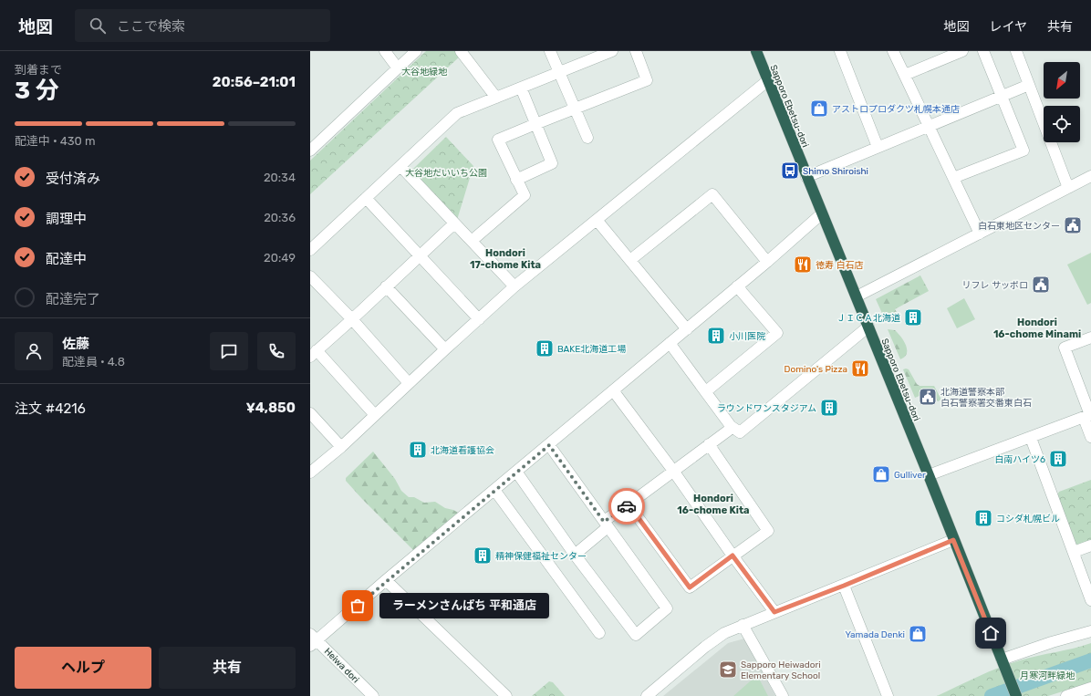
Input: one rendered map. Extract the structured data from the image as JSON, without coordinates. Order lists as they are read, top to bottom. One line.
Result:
{"streets":{"highway":["Sapporo Ebetsu-dori"],"street":["Heiwa dori"]},"districts":["Hondori 17-chome Kita","Hondori 16-chome Minami","Hondori 16-chome Kita"],"parks":["大谷地緑地","大谷地だいいち公園","月寒河畔緑地"],"places":{"shop":["アストロプロダクツ札幌本通店","Gulliver","Yamada Denki"],"bus stop":["Shimo Shiroishi"],"public building":["白石東地区センター","リフレ サッポロ","北海道警察本部 白石警察署交番東白石"],"restaurant":["徳寿 白石店","Domino's Pizza"],"building":["ＪＩＣＡ北海道","小川医院","BAKE北海道工場","ラウンドワンスタジアム","北海道看護協会","白南ハイツ6","コシダ札幌ビル","精神保健福祉センター"],"other":["ラーメンさんぱち 平和通店"],"school or university":["Sapporo Heiwadori Elementary School"]},"north":"bottom left","page":{"header":"地図","search":"ここで検索","nav":["地図","レイヤ","共有"],"heading":["3 分","到着まで","20:56–21:01"],"panel":["佐藤","配達員 · 4.8","注文 #4216","¥4,850"],"bar":"配達中 · 430 m","list":[["受付済み","20:34"],["調理中","20:36"],["配達中","20:49"],"配達完了"],"bubble":"ラーメンさんぱち 平和通店","buttons":["ヘルプ","共有"]}}
